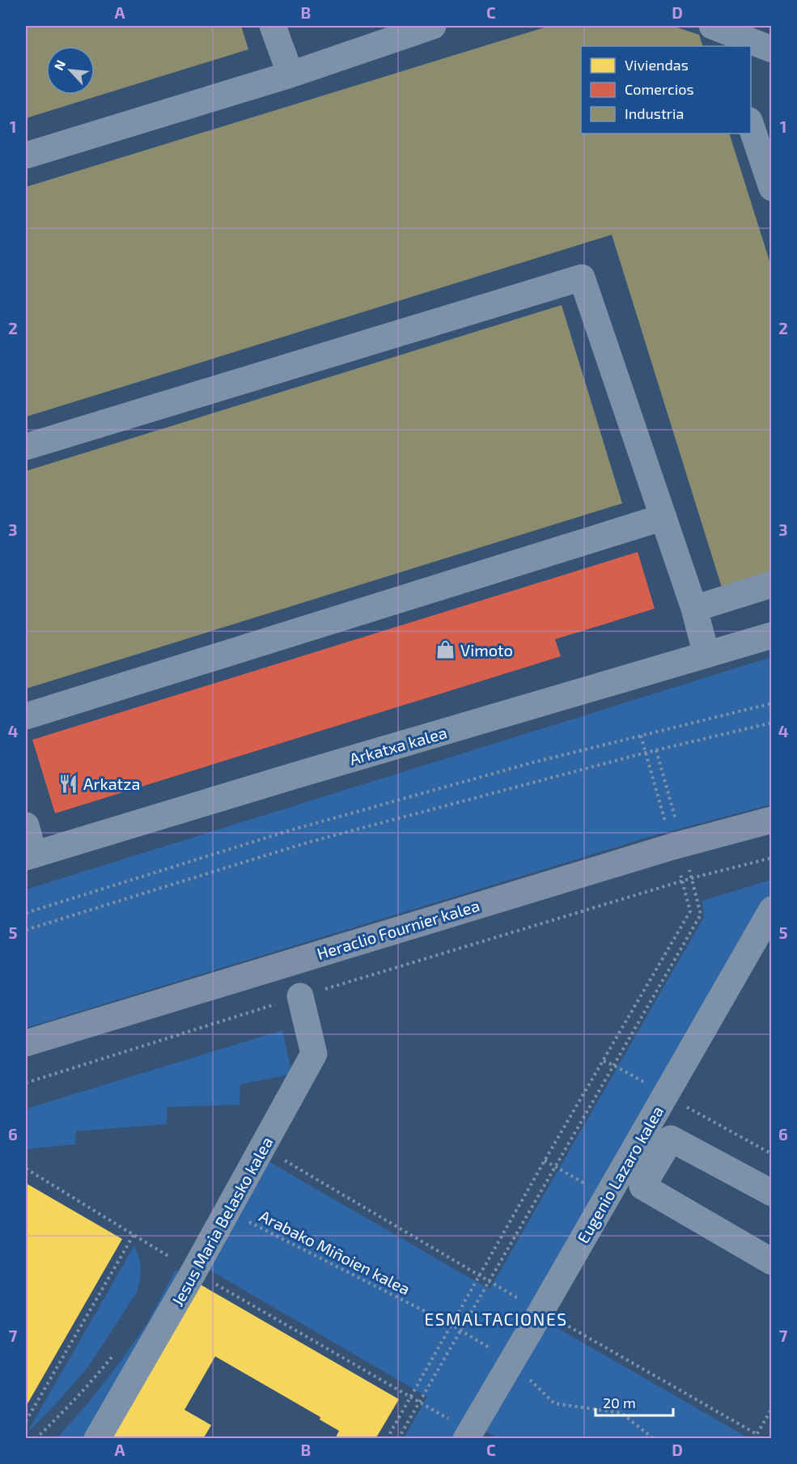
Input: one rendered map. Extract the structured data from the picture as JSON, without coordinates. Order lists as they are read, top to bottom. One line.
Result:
{"streets":{"main road":["Heraclio Fournier kalea"],"street":["Arkatxa kalea","Eugenio Lazaro kalea","Jesus Maria Belasko kalea"],"path":["Arabako Miñoien kalea"]},"crossings":[["Eugenio Lazaro kalea","Arabako Miñoien kalea"],["Jesus Maria Belasko kalea","Arabako Miñoien kalea"]],"districts":["ESMALTACIONES"],"places":{"shop":["Vimoto"],"restaurant":["Arkatza"]},"legend":["Viviendas","Comercios","Industria"],"scale_bar":"20 m","north":"top left","grid":{"columns":["A","B","C","D"],"rows":["1","2","3","4","5","6","7"]}}
